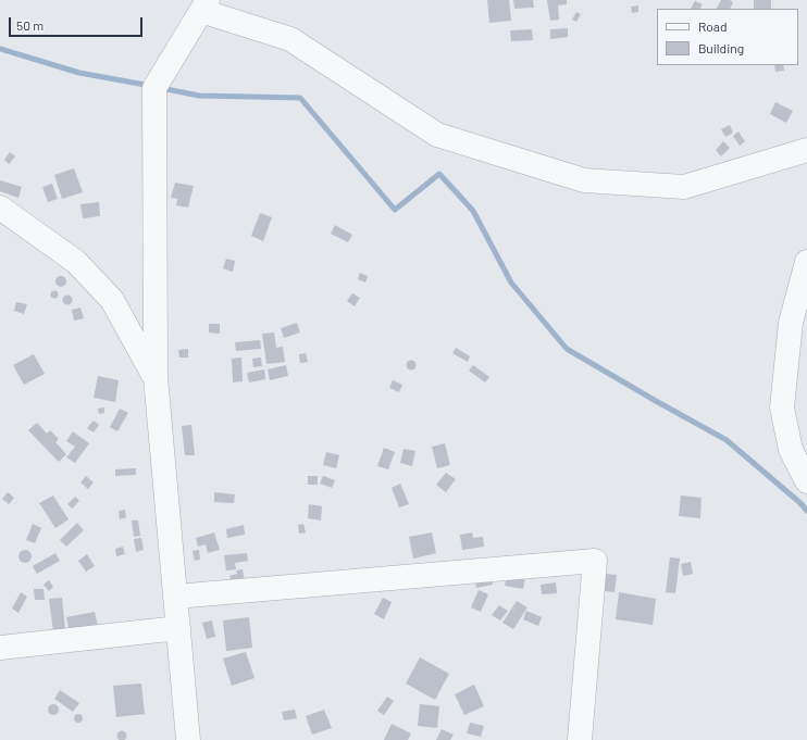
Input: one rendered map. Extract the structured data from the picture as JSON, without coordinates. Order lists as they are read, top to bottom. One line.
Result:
{"legend":["Road","Building"],"scale_bar":"50 m"}
